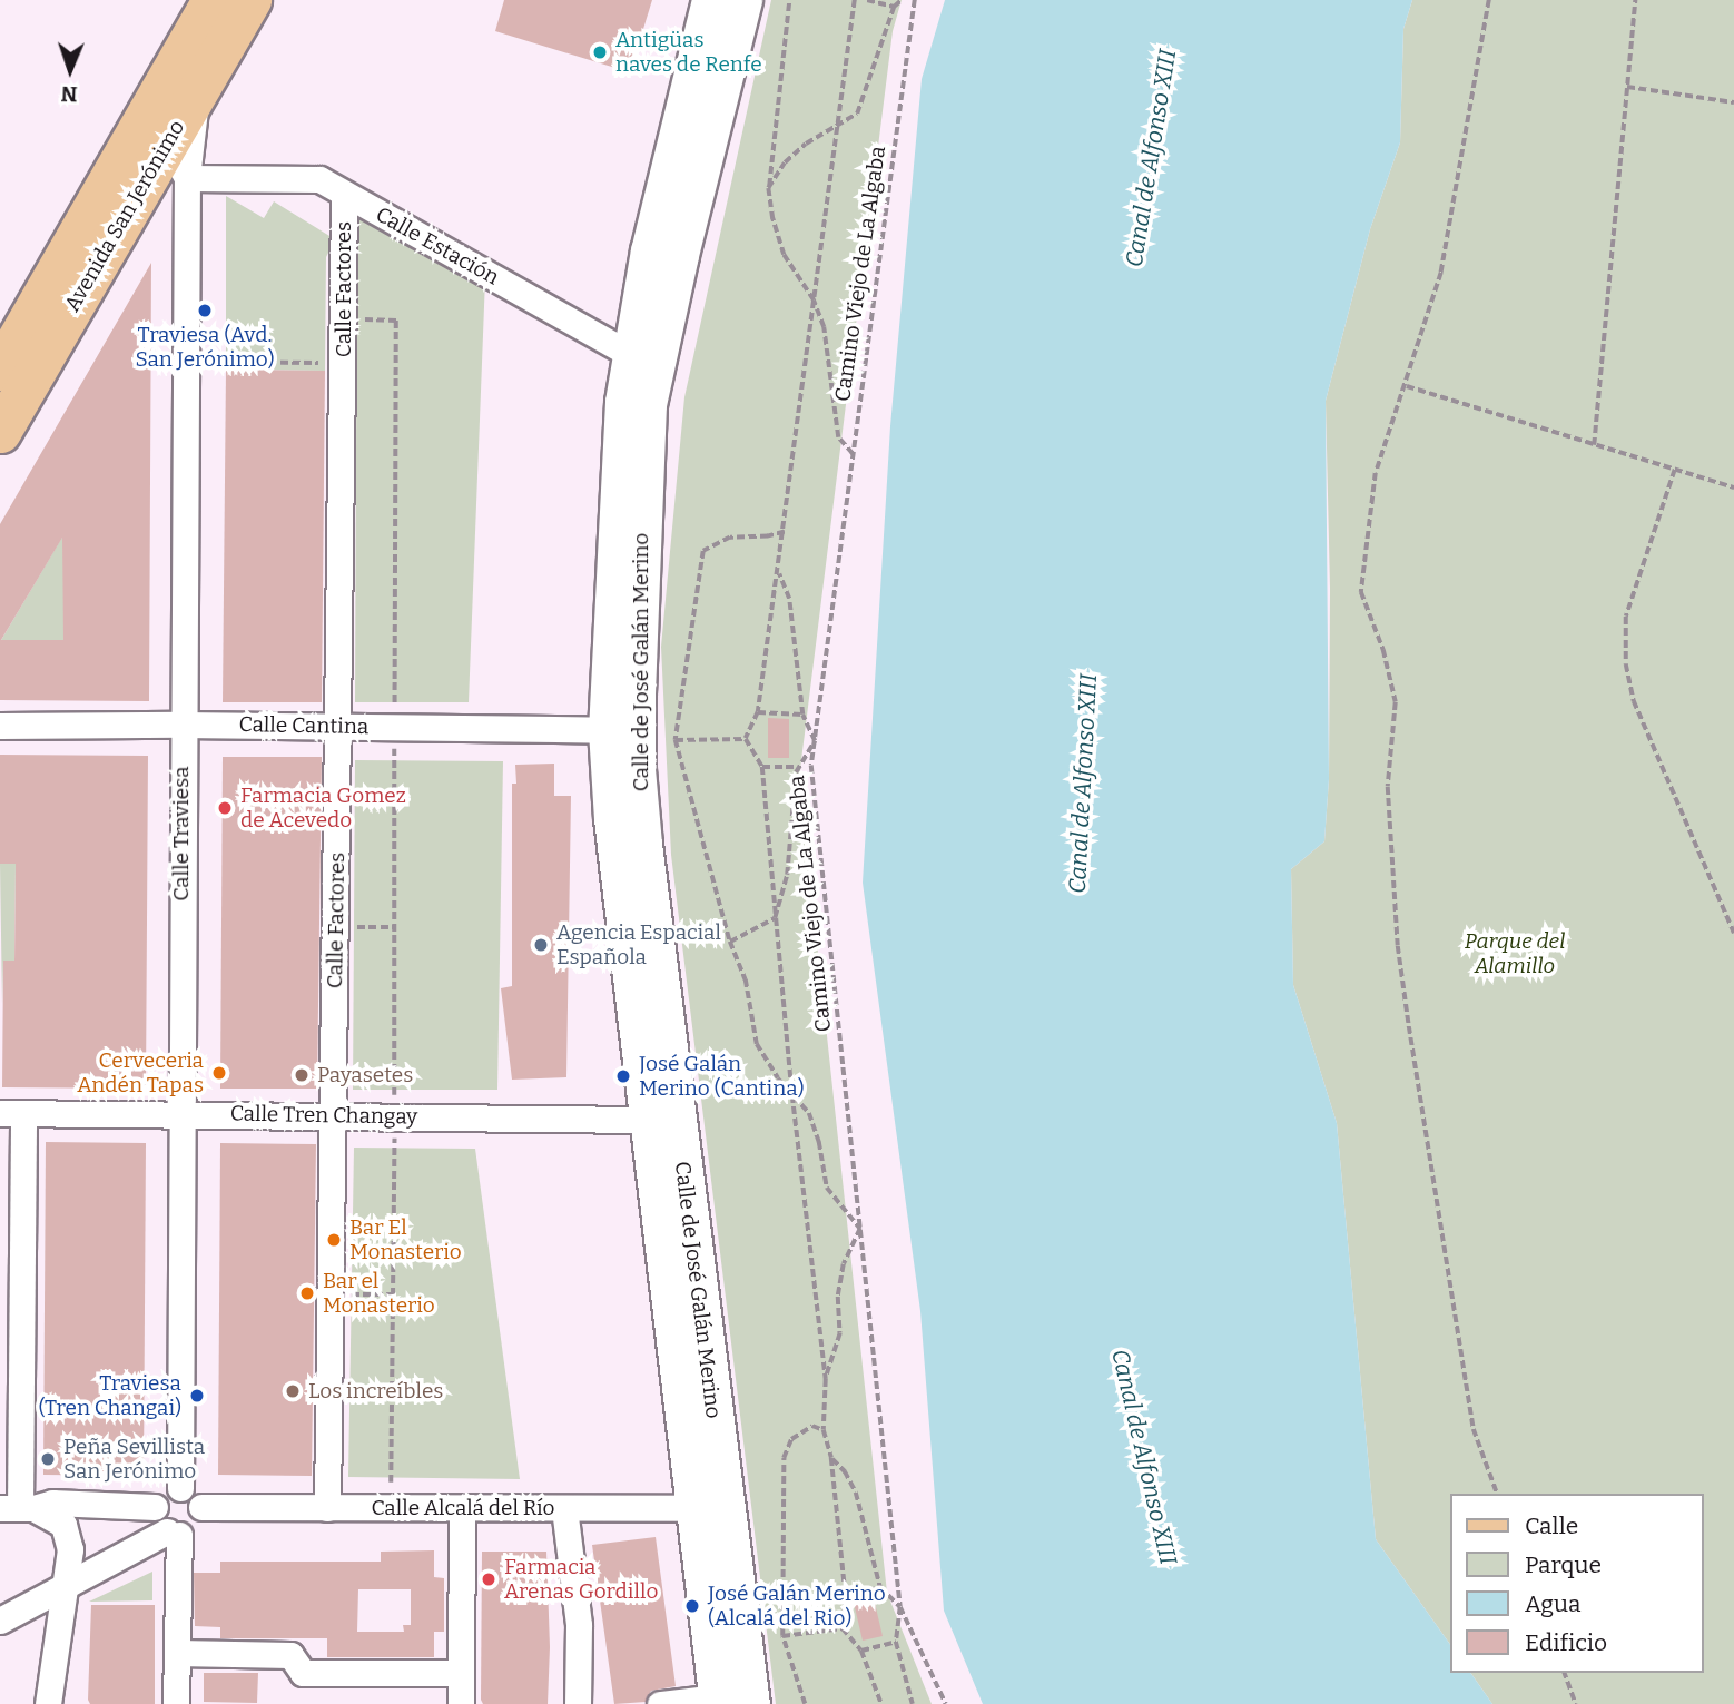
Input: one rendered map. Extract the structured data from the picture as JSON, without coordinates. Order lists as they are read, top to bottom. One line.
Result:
{"streets":{"main road":["Avenida San Jerónimo","Calle de José Galán Merino"],"street":["Calle Estación","Calle Factores","Calle Cantina","Calle Traviesa","Calle Tren Changay","Calle Alcalá del Río"],"path":["Camino Viejo de La Algaba"]},"crossings":[["Avenida San Jerónimo","Calle Estación"],["Avenida San Jerónimo","Calle Traviesa"],["Calle Estación","Calle Factores"],["Calle Estación","Calle de José Galán Merino"],["Calle Estación","Calle Traviesa"],["Calle Factores","Calle Cantina"],["Calle Factores","Calle Tren Changay"],["Calle Factores","Calle Alcalá del Río"],["Calle de José Galán Merino","Calle Cantina"],["Calle de José Galán Merino","Calle Tren Changay"],["Calle de José Galán Merino","Calle Alcalá del Río"],["Calle Cantina","Calle Traviesa"],["Calle Traviesa","Calle Tren Changay"],["Calle Traviesa","Calle Alcalá del Río"]],"water":["Canal de Alfonso XIII"],"parks":["Parque del Alamillo"],"places":["Antigüas naves de Renfe","Traviesa (Avd. San Jerónimo)","Farmacia Gomez de Acevedo","Agencia Espacial Española","Cerveceria Andén Tapas","Payasetes","José Galán Merino (Cantina)","Bar El Monasterio","Bar el Monasterio","Los increíbles","Traviesa (Tren Changai)","Peña Sevillista San Jerónimo","Farmacia Arenas Gordillo","José Galán Merino (Alcalá del Rio)"],"legend":["Calle","Parque","Agua","Edificio"],"north":"bottom"}
